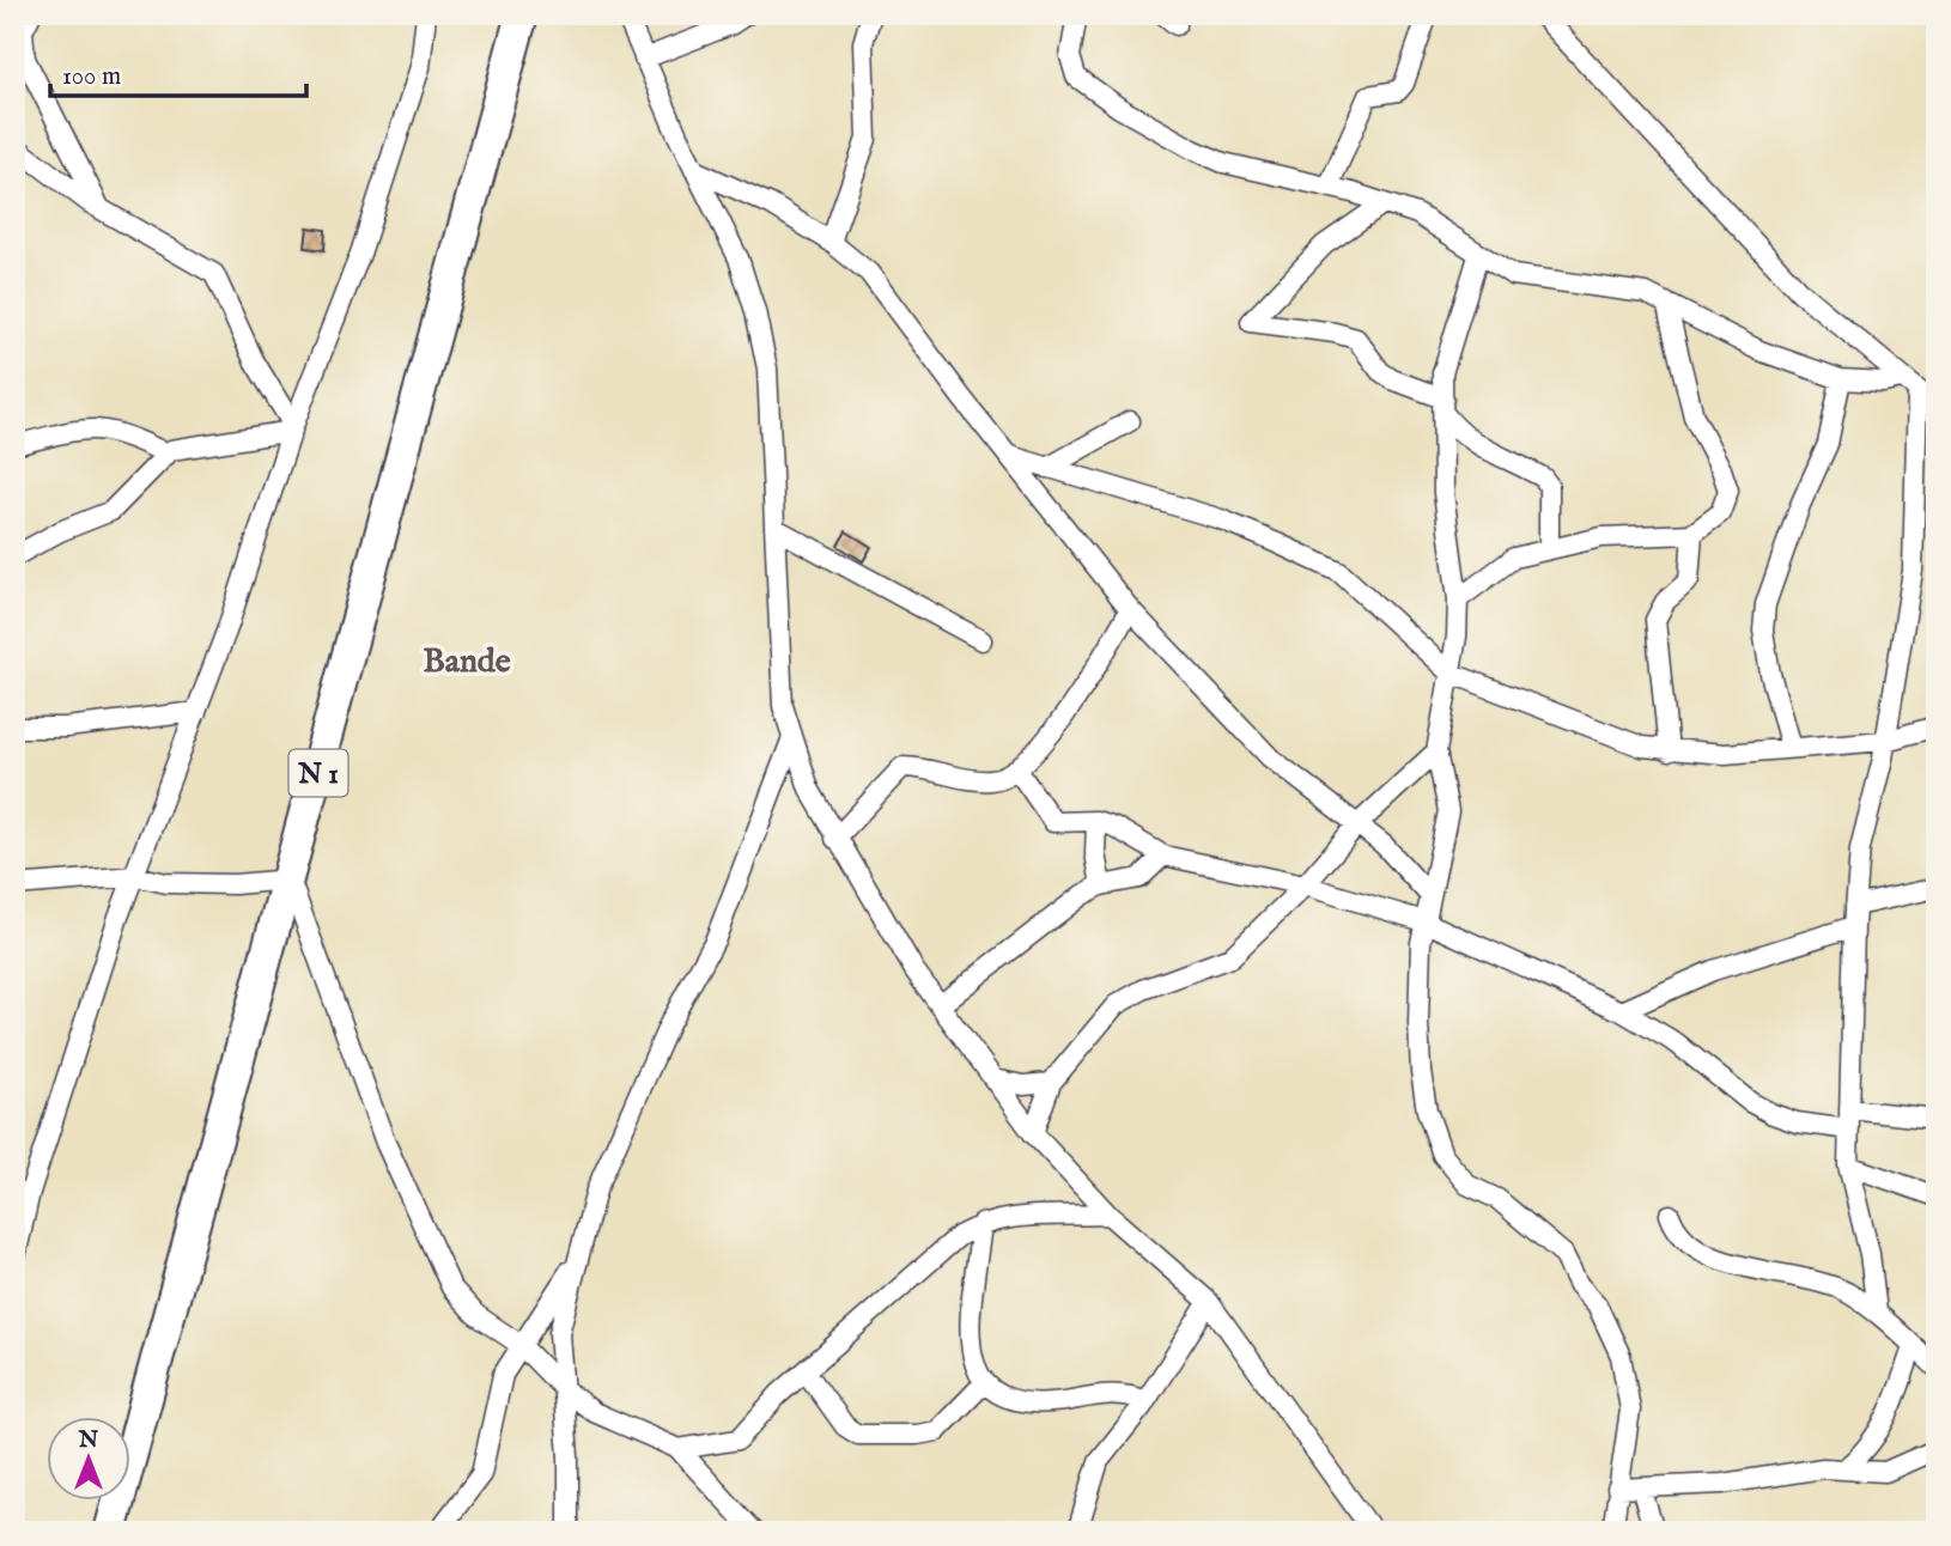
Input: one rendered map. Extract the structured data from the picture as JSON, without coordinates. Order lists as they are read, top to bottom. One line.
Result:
{"streets":{"highway":["N 1"]},"districts":["Bande"],"scale_bar":"100 m","north":"top"}
